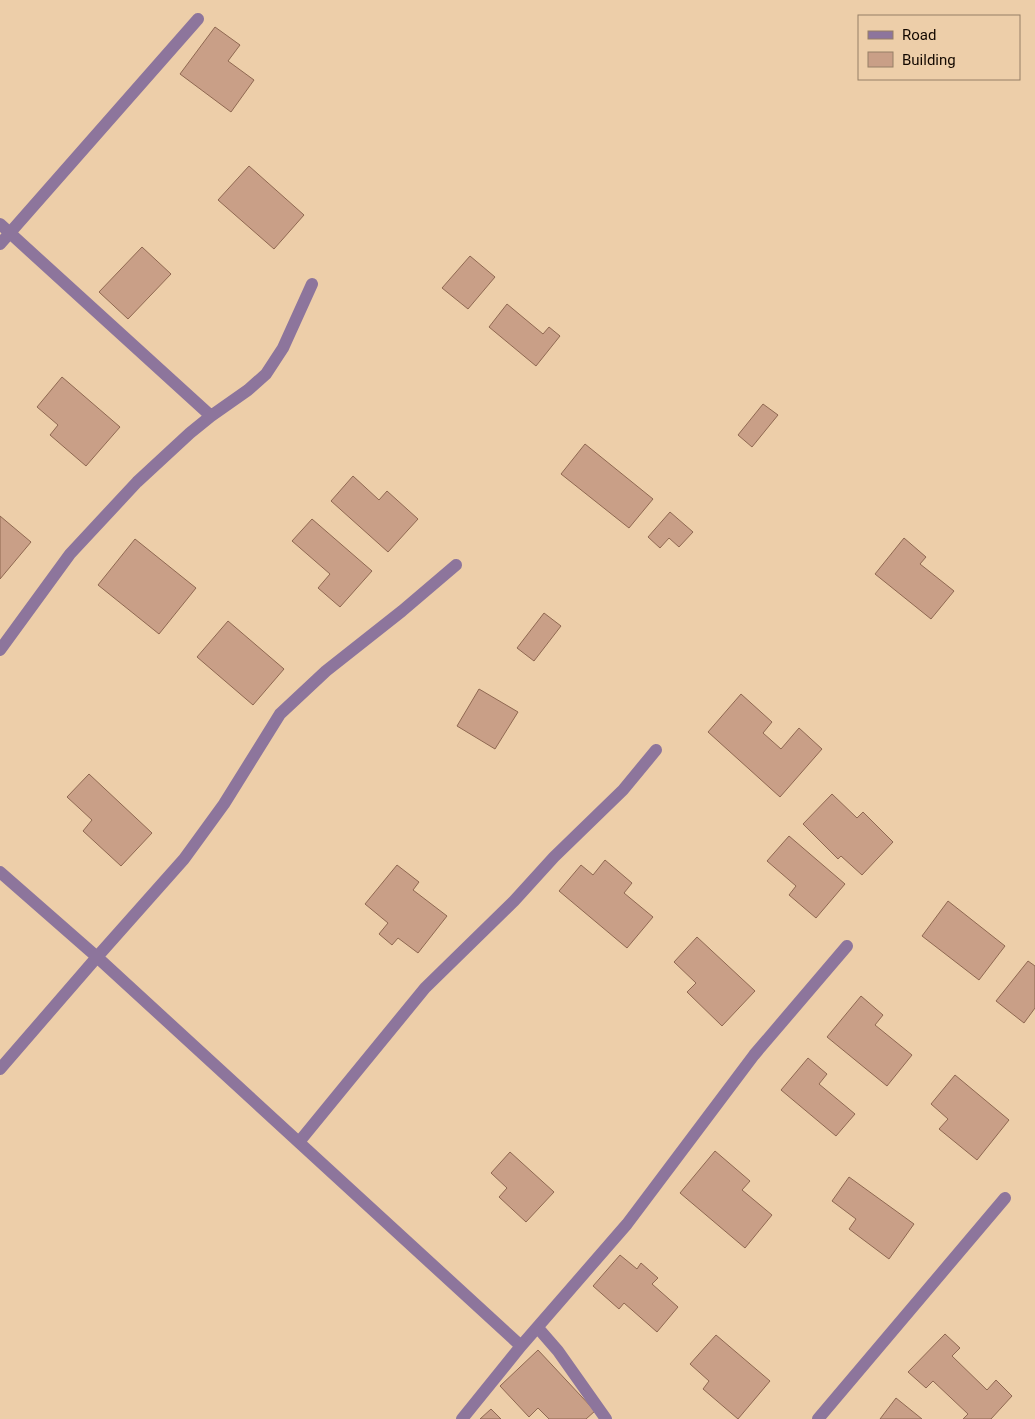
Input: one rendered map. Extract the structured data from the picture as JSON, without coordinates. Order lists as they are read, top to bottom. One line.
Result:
{"legend":["Road","Building"]}
